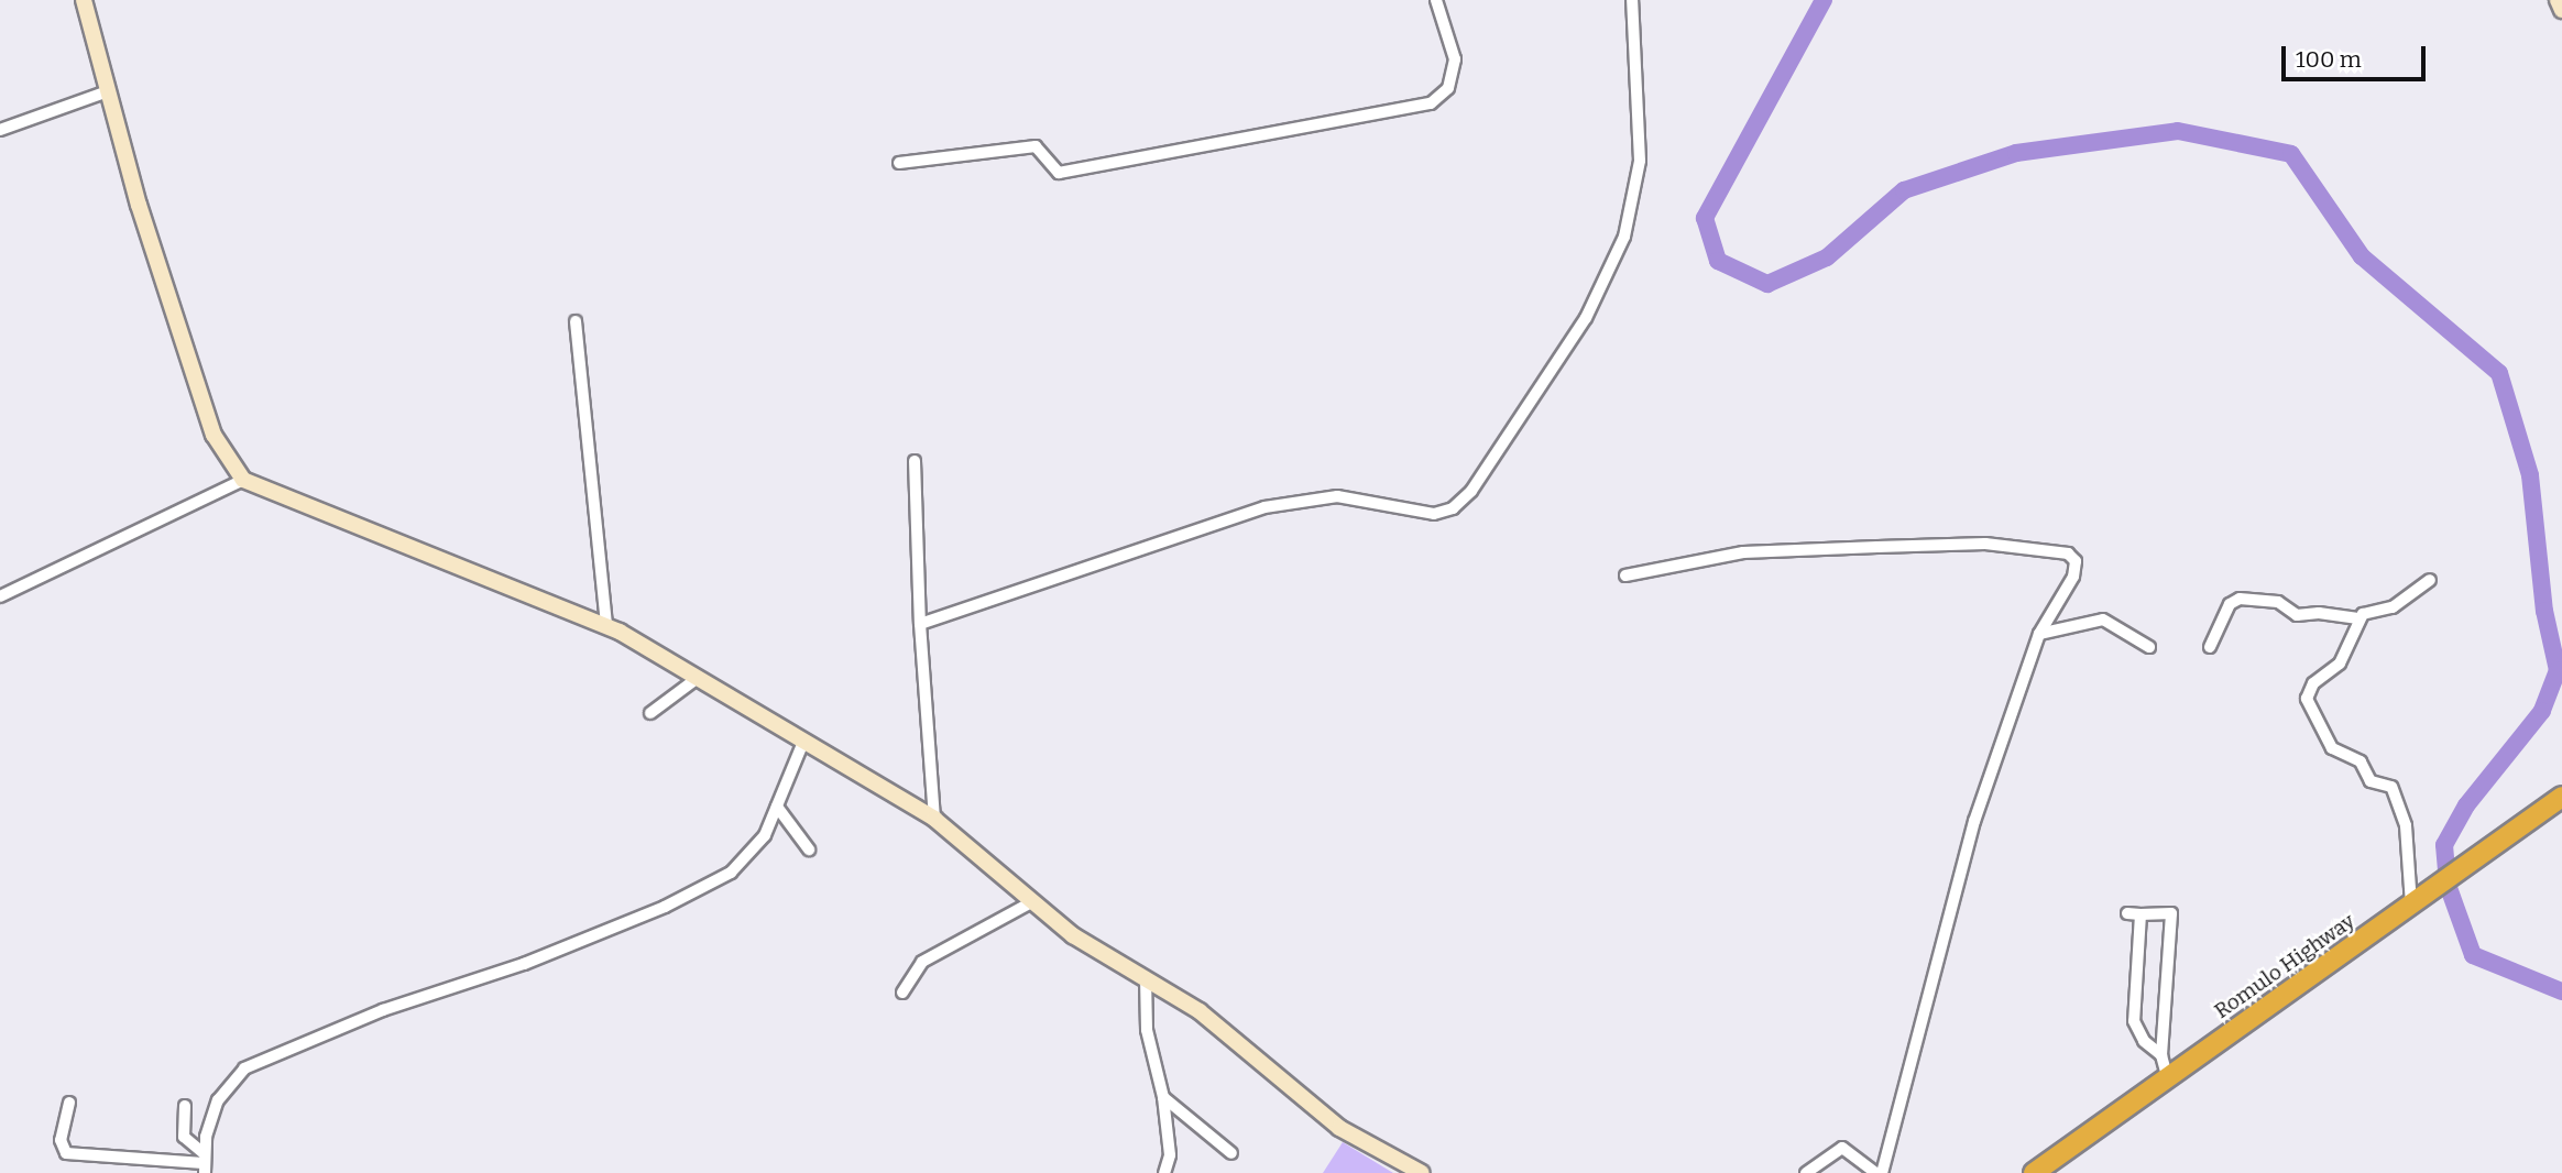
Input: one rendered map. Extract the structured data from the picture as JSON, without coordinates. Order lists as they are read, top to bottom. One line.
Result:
{"streets":{"highway":["Romulo Highway"]},"scale_bar":"100 m"}
